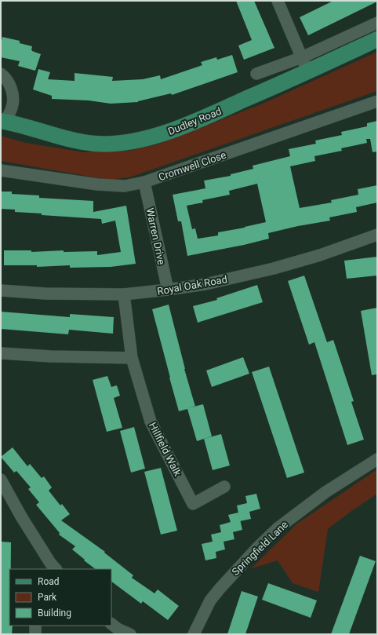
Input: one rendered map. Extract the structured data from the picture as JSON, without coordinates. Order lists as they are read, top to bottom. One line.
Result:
{"streets":{"main road":["Dudley Road"],"street":["Cromwell Close","Warren Drive","Royal Oak Road","Hillfield Walk","Springfield Lane"]},"crossings":[["Cromwell Close","Warren Drive"],["Warren Drive","Royal Oak Road"],["Royal Oak Road","Hillfield Walk"]],"legend":["Road","Park","Building"]}
